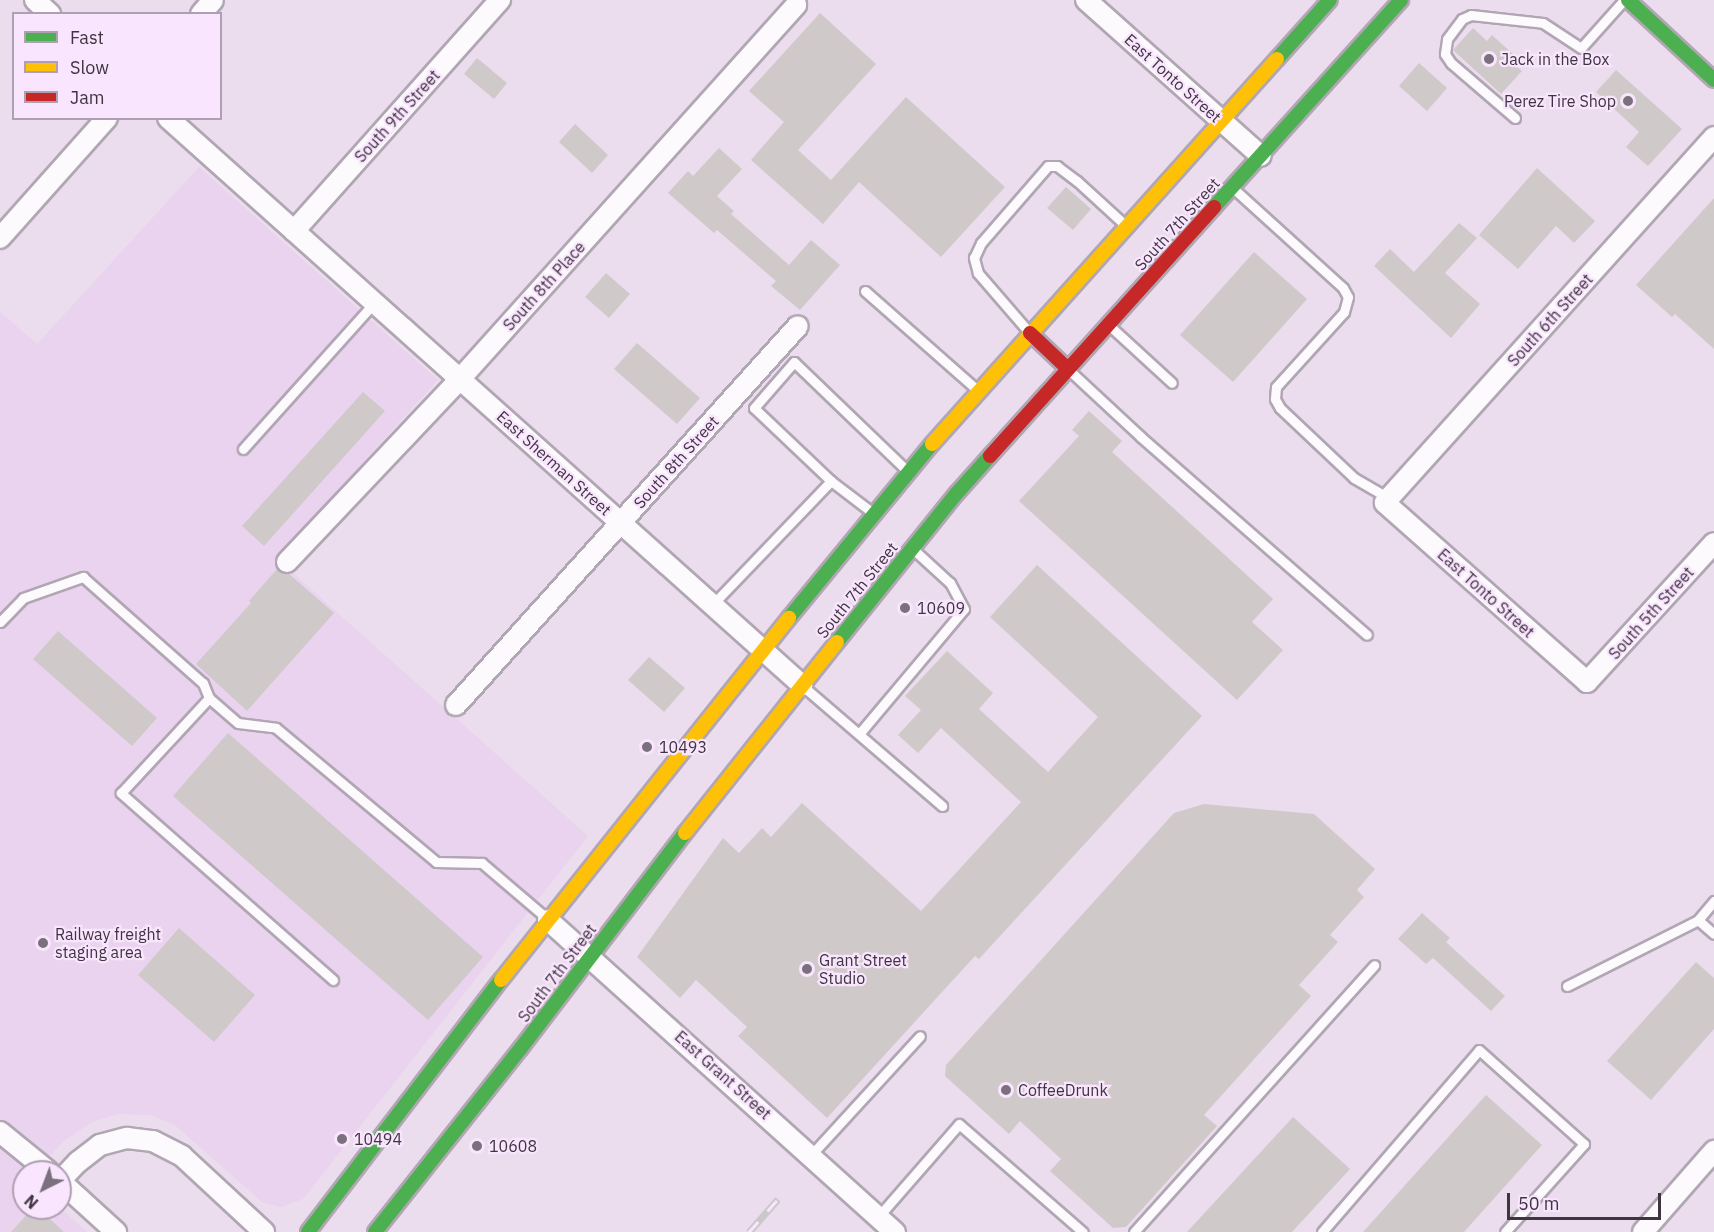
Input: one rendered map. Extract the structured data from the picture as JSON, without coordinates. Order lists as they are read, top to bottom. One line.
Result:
{"streets":{"main road":["South 7th Street"],"street":["East Tonto Street","South 9th Street","South 8th Place","South 6th Street","South 8th Street","East Sherman Street","South 5th Street","East Grant Street"]},"crossings":[["East Tonto Street","South 7th Street"],["East Tonto Street","South 6th Street"],["East Tonto Street","South 5th Street"],["South 9th Street","East Sherman Street"],["South 7th Street","East Sherman Street"],["South 7th Street","East Grant Street"],["South 8th Place","East Sherman Street"],["South 8th Street","East Sherman Street"]],"places":["Jack in the Box","Perez Tire Shop","10609","10493","Railway freight staging area","Grant Street Studio","CoffeeDrunk","10494","10608"],"legend":["Fast","Slow","Jam"],"scale_bar":"50 m","north":"bottom left"}
